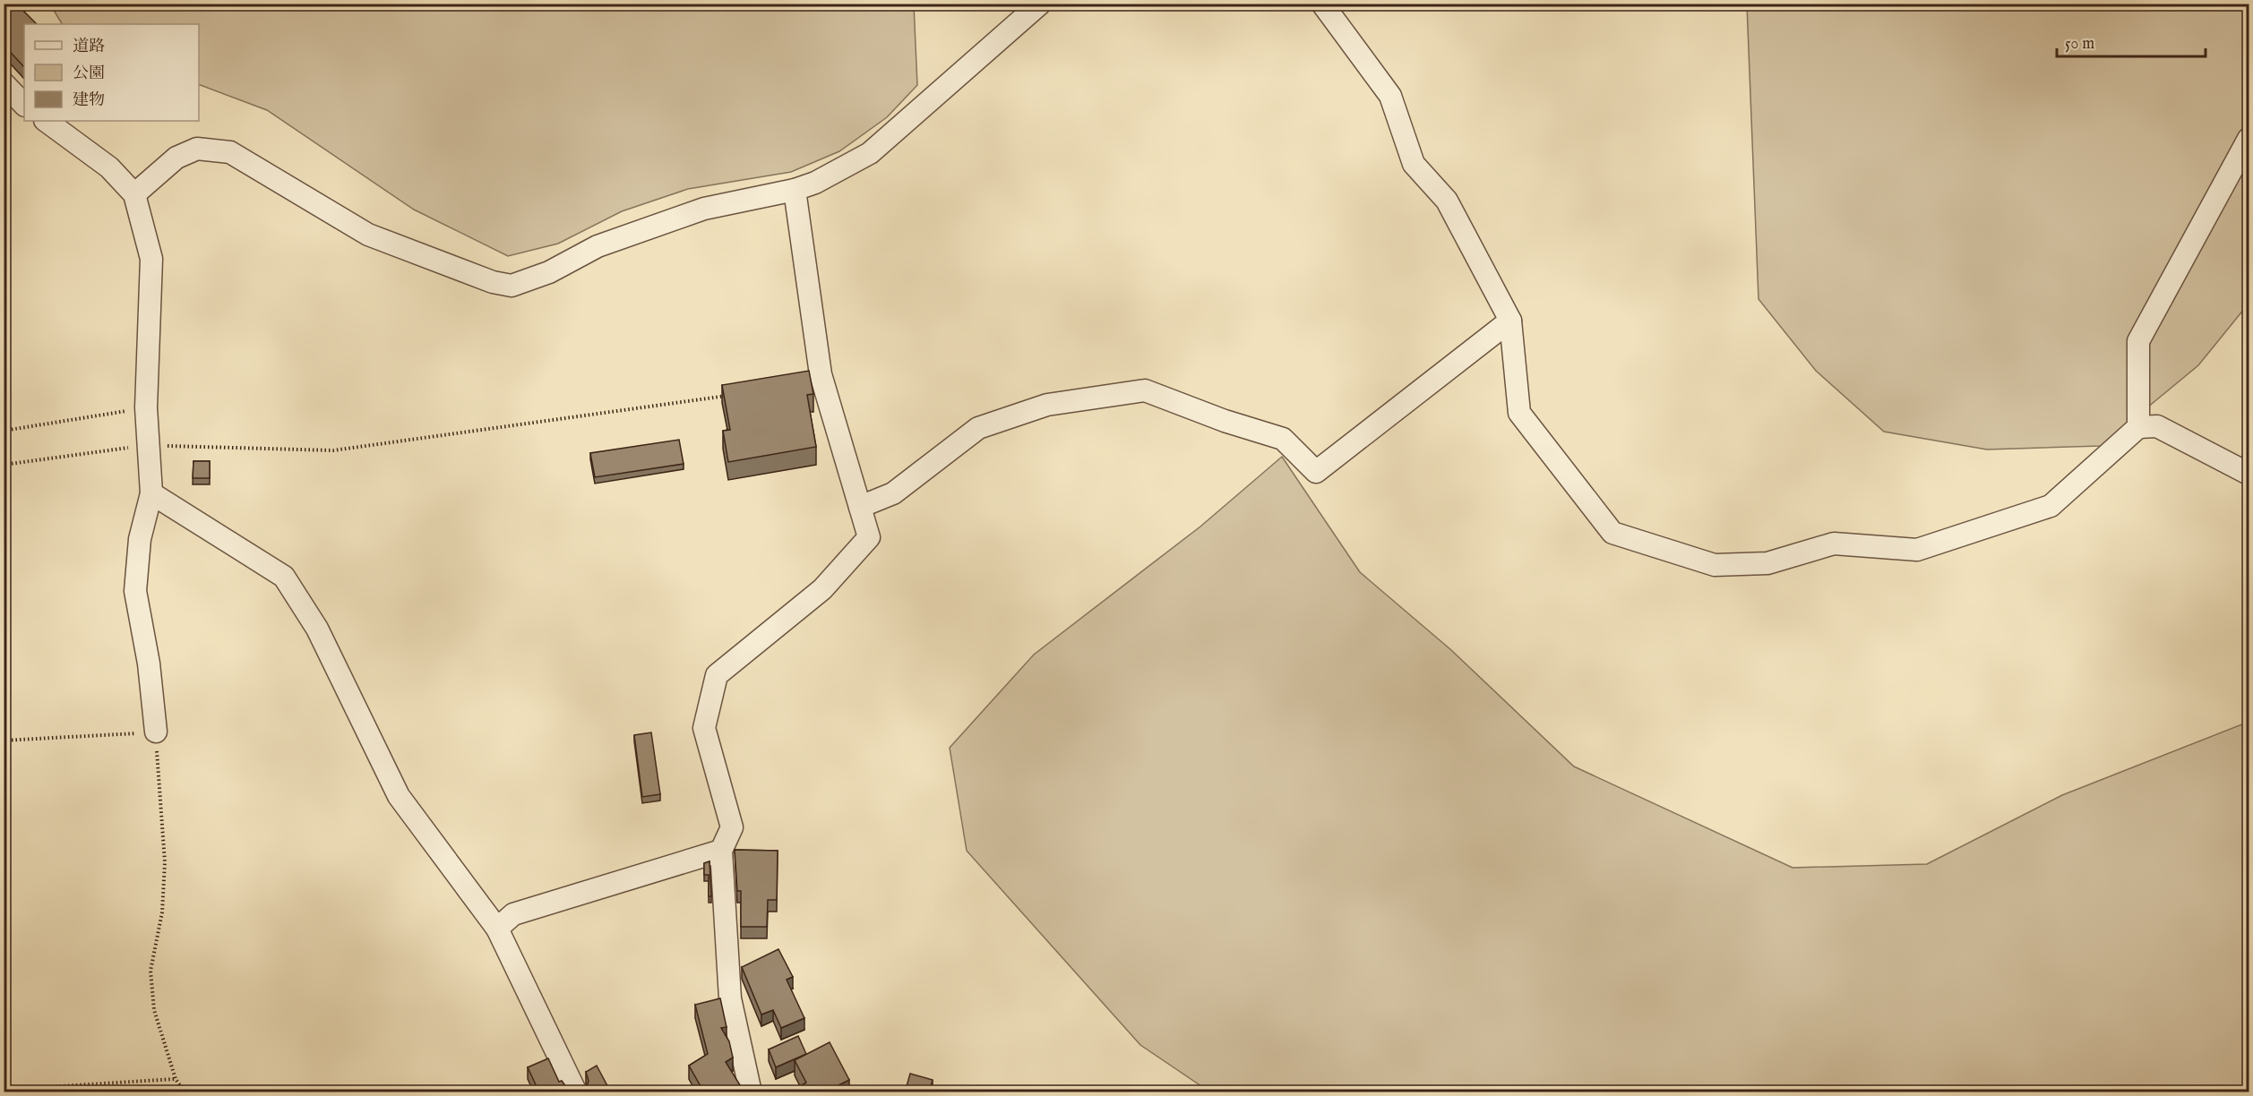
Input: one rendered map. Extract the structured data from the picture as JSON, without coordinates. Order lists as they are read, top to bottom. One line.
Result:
{"legend":["道路","公園","建物"],"scale_bar":"50 m"}
